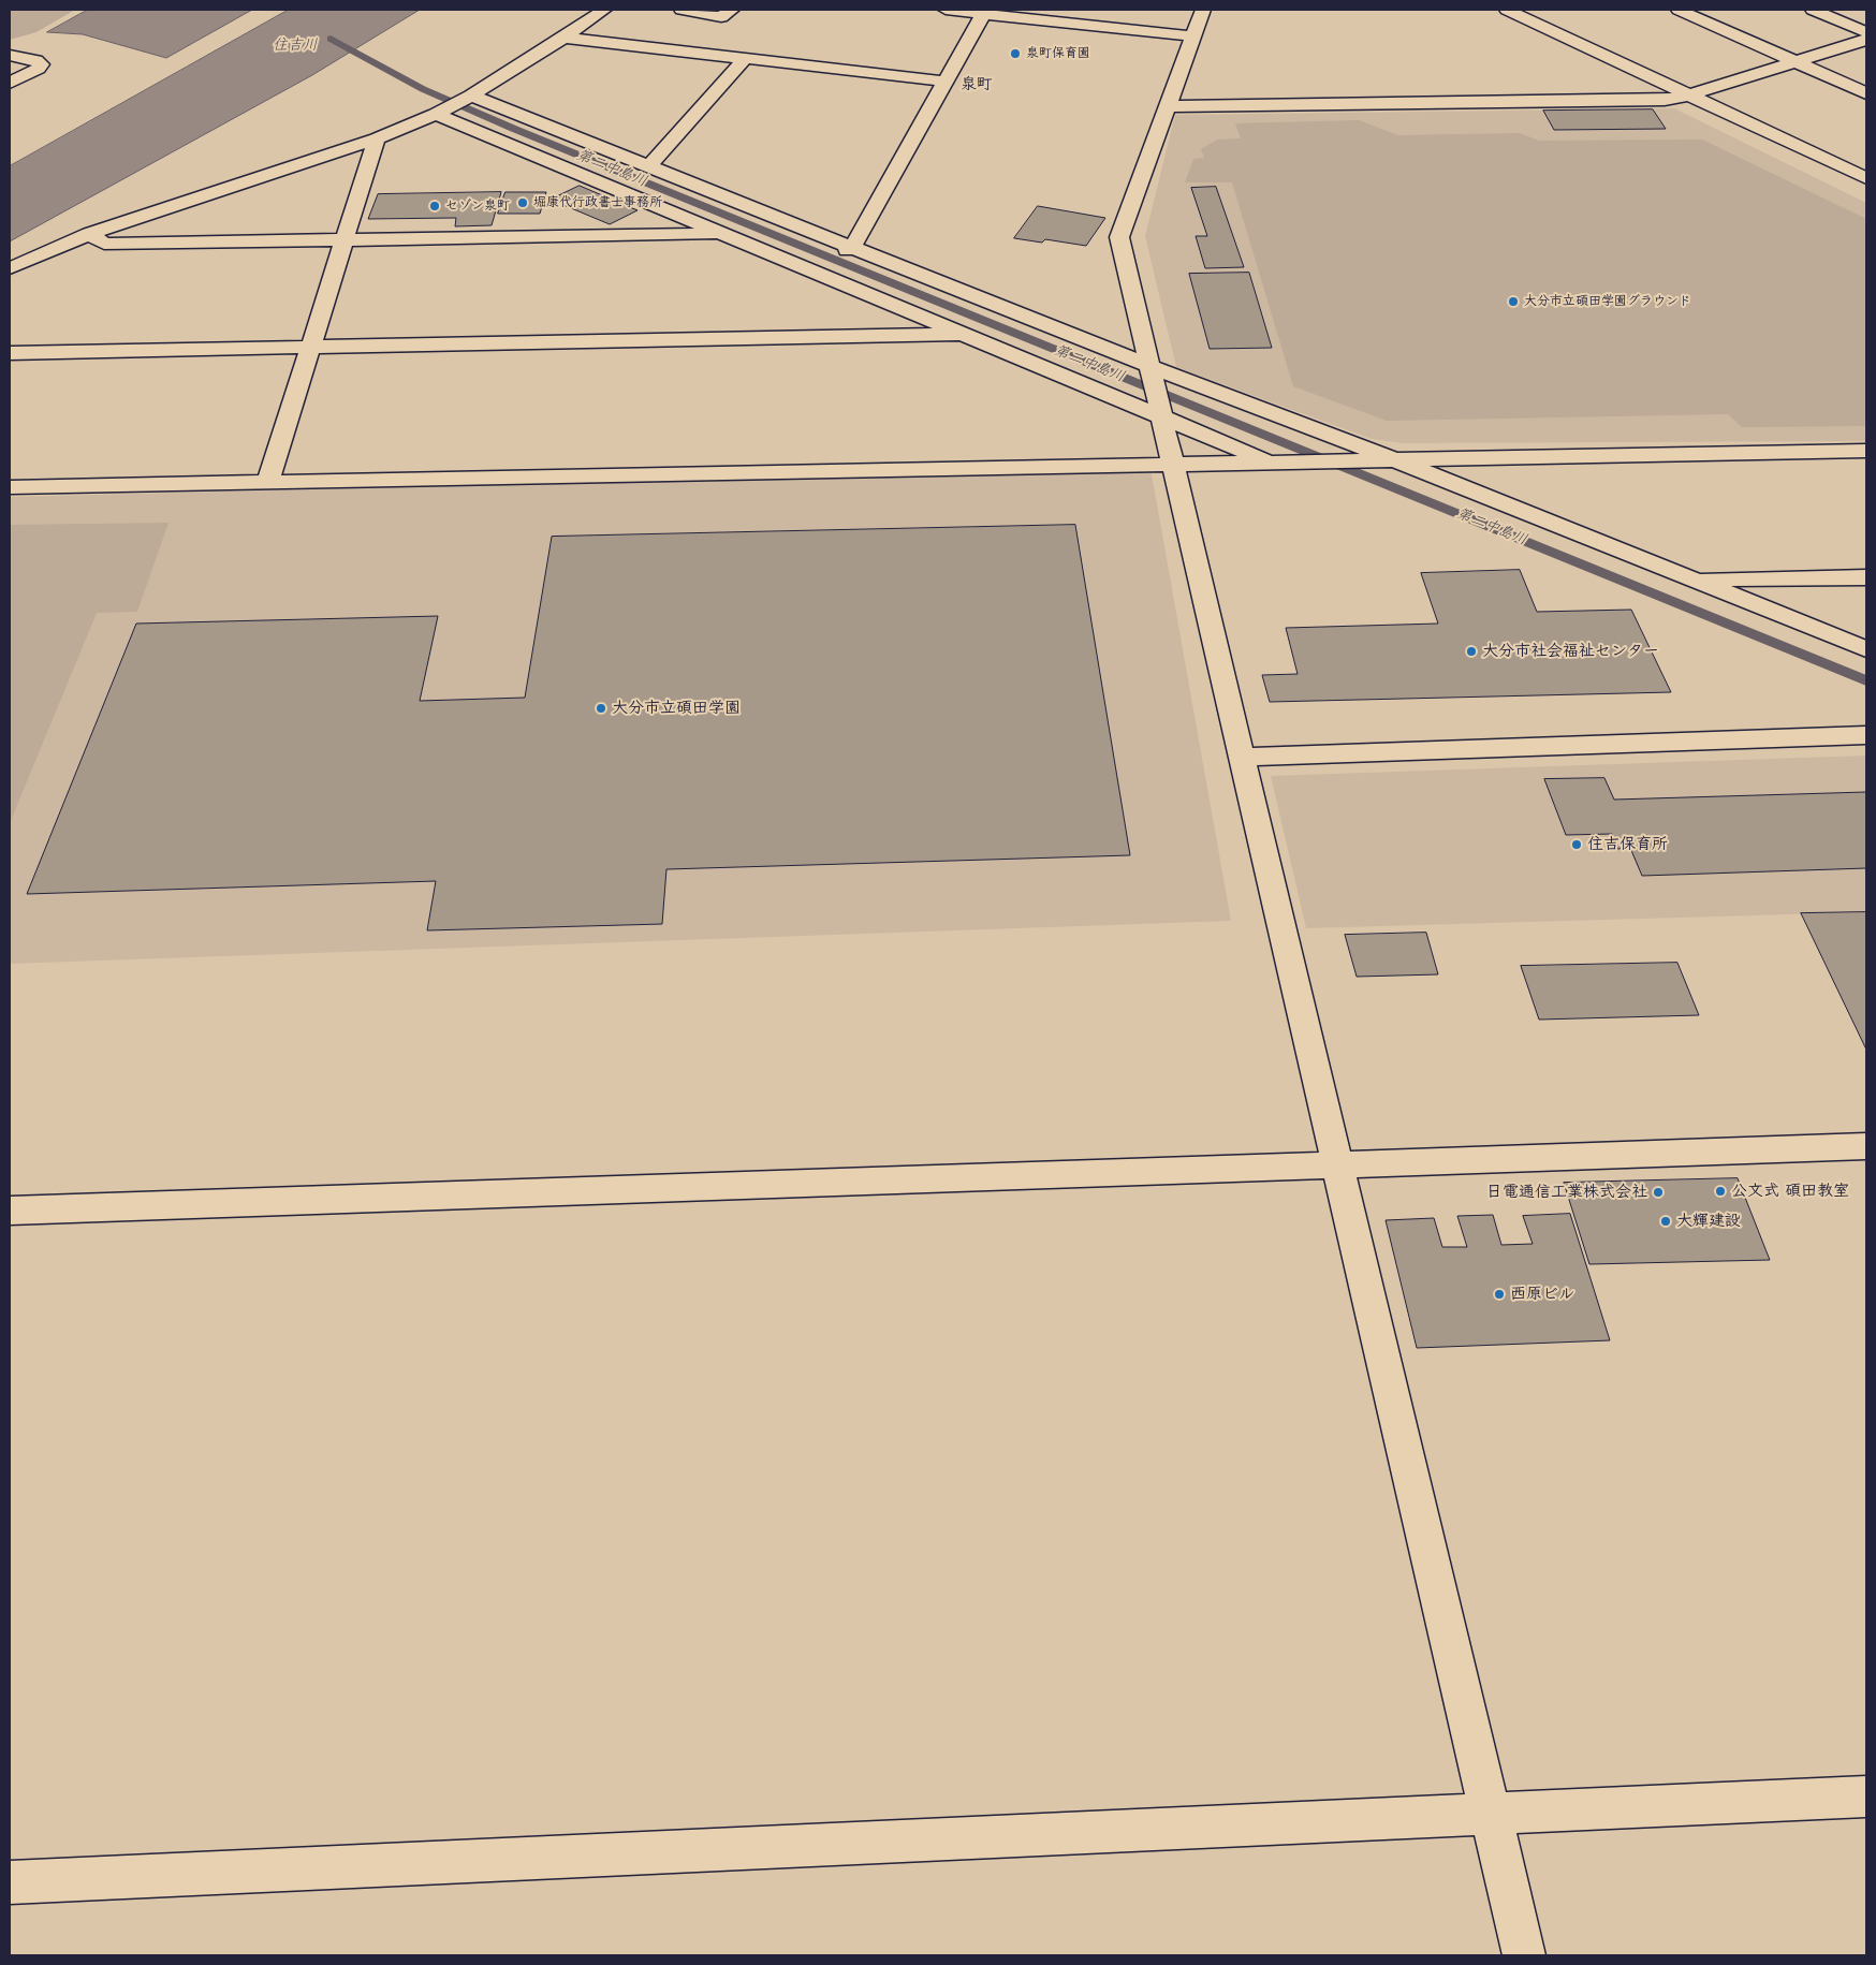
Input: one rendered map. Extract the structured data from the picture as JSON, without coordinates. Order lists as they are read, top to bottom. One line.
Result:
{"districts":["泉町"],"water":["住吉川","第二中島川"],"places":["泉町保育園","堀康代行政書士事務所","セゾン泉町","大分市立碩田学園グラウンド","大分市社会福祉センター","大分市立碩田学園","住吉保育所","公文式 碩田教室","日電通信工業株式会社","大輝建設","西原ビル"]}
